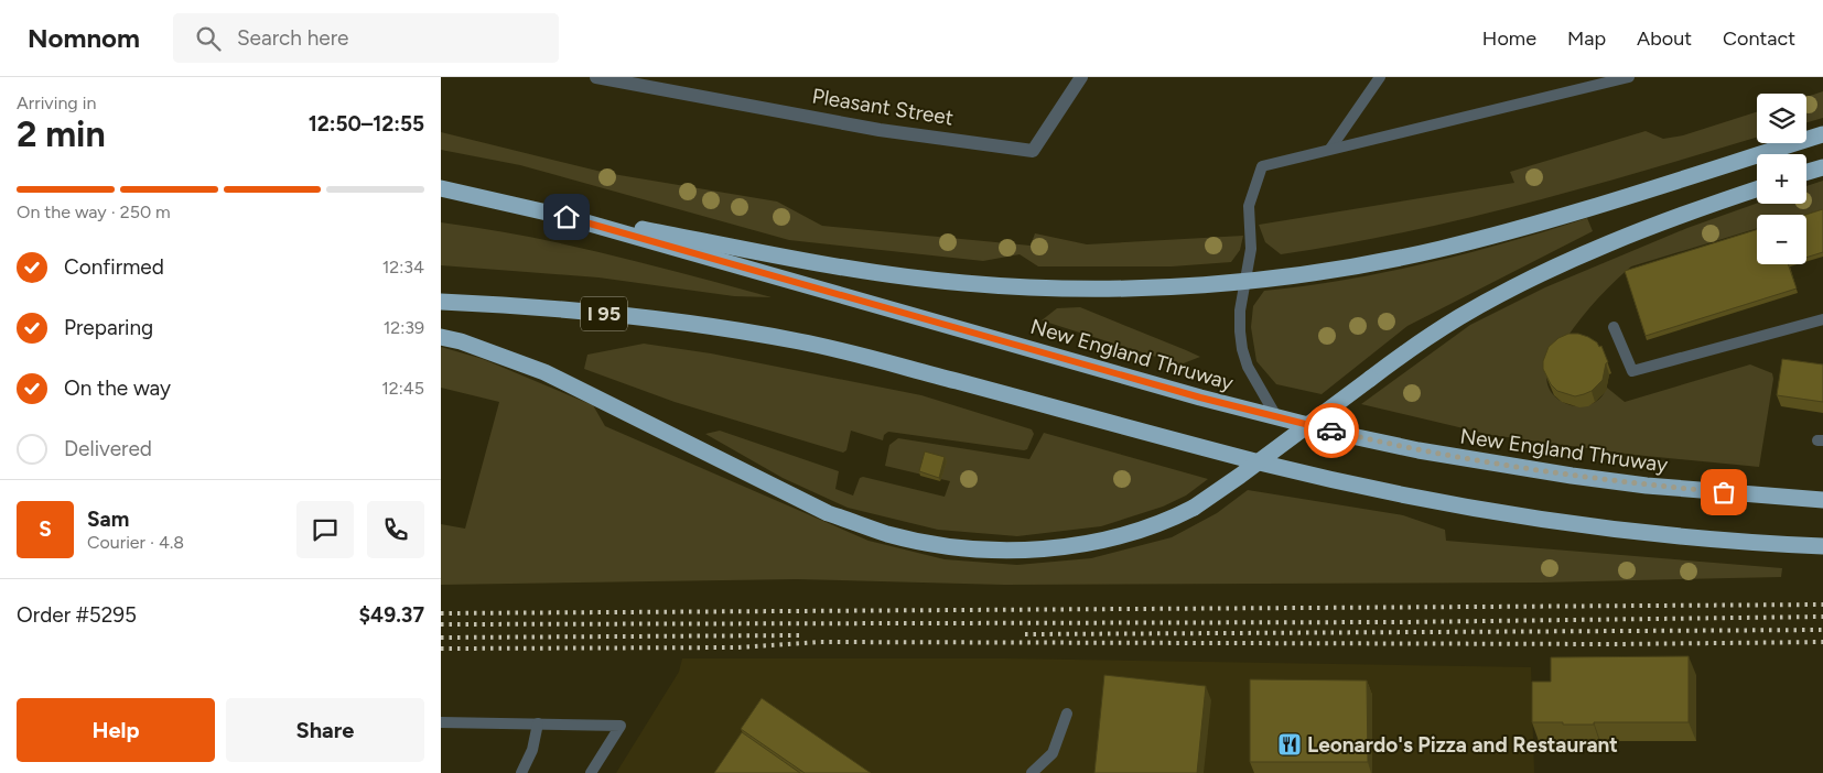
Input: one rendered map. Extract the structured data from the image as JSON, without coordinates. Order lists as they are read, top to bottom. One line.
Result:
{"streets":{"highway":["I 95","New England Thruway"],"street":["Pleasant Street"]},"places":{"restaurant":["Leonardo's Pizza and Restaurant"]},"page":{"header":"Nomnom","search":"Search here","nav":["Home","Map","About","Contact"],"heading":["2 min","Arriving in","12:50–12:55"],"panel":["Sam","Courier · 4.8","Order #5295","$49.37"],"map_buttons":["+","−"],"bar":"On the way · 250 m","list":[["Confirmed","12:34"],["Preparing","12:39"],["On the way","12:45"],"Delivered"],"round":"S","buttons":["Help","Share"]}}
